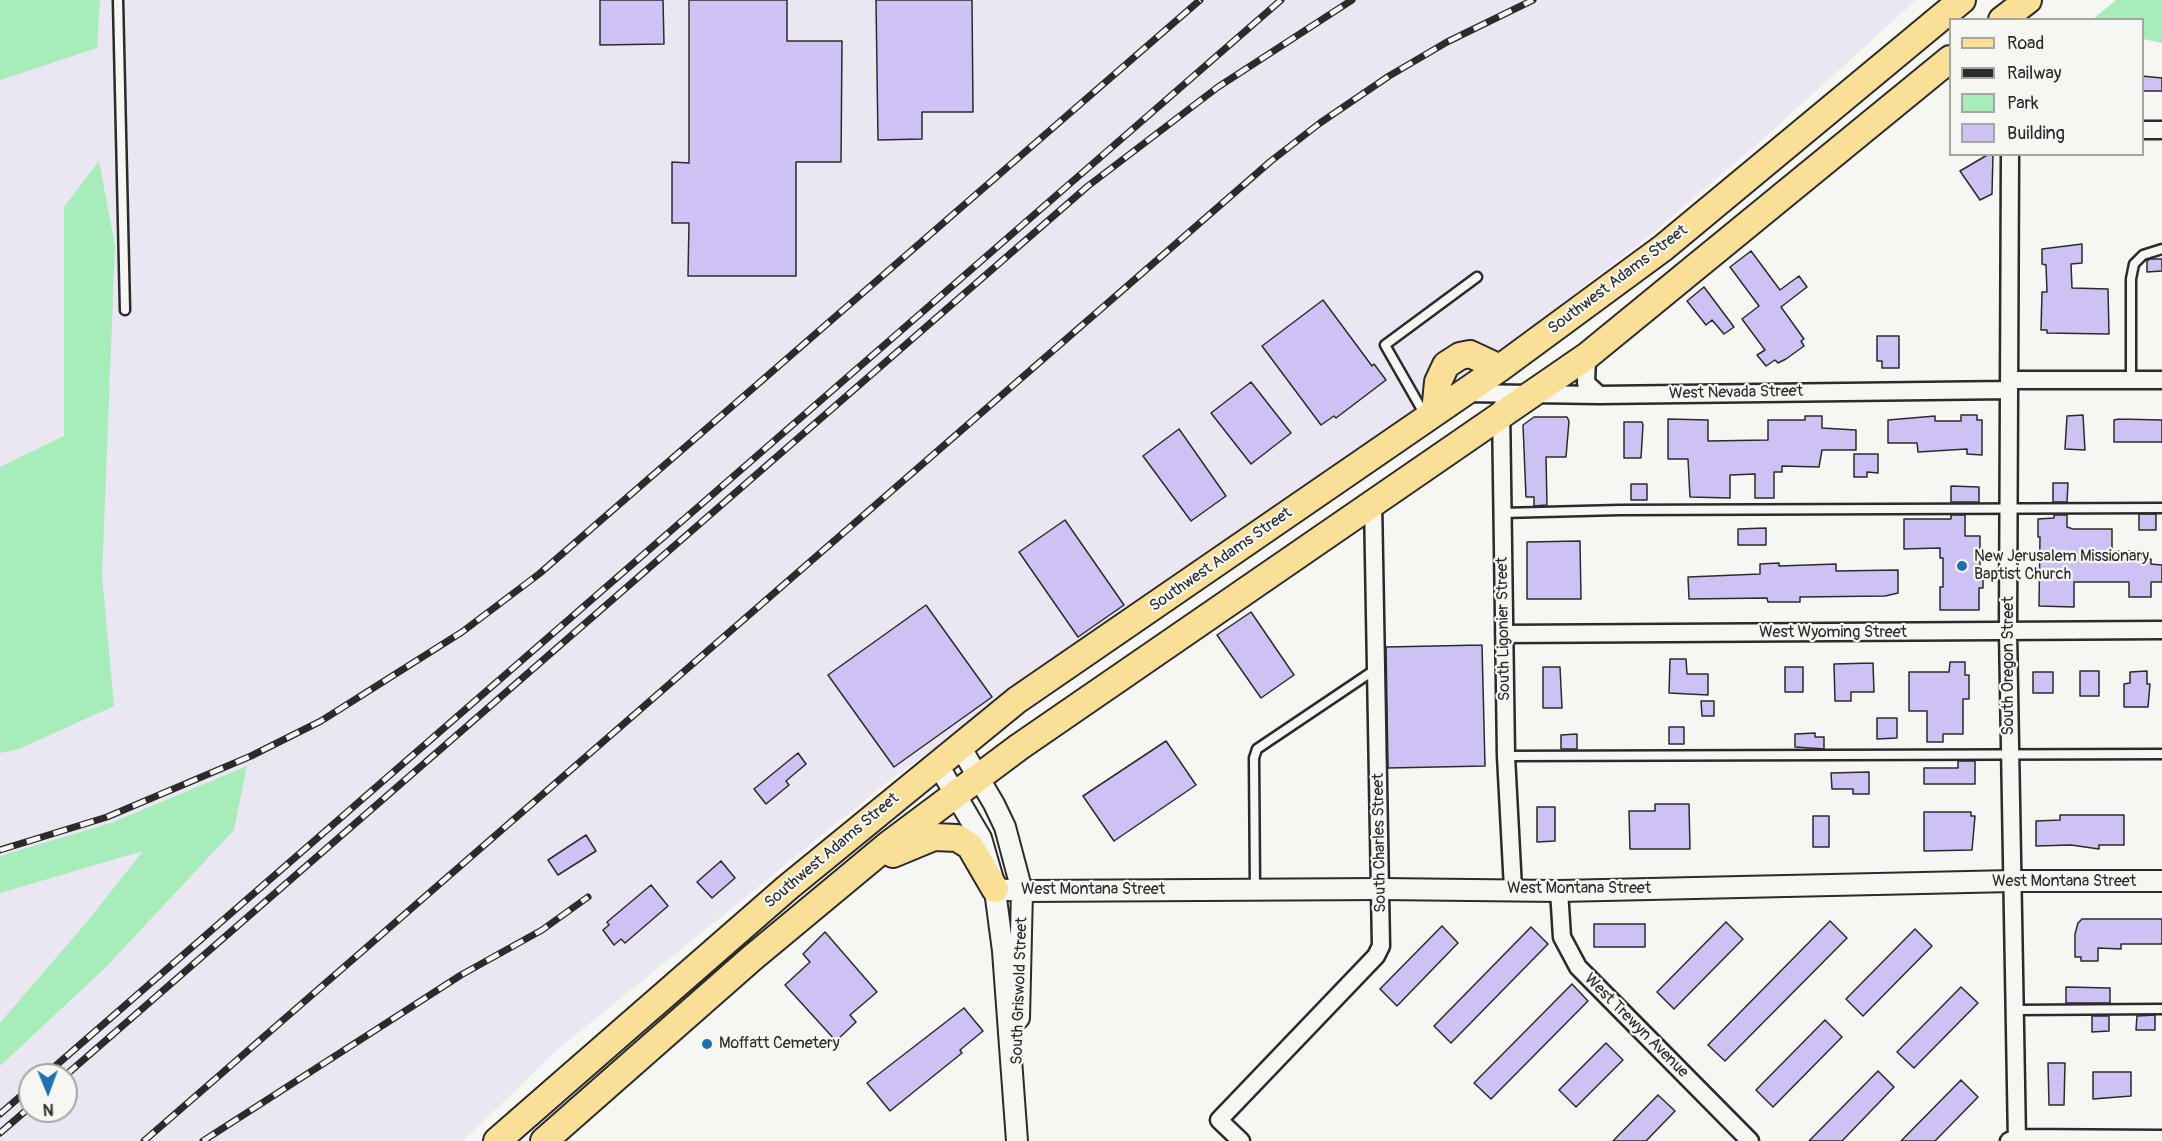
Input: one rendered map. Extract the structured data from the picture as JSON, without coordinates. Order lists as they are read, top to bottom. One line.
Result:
{"streets":{"main road":["Southwest Adams Street"],"street":["West Nevada Street","South Ligonier Street","West Wyoming Street","South Oregon Street","South Charles Street","West Montana Street","South Griswold Street","West Trewyn Avenue"]},"crossings":[["Southwest Adams Street","West Nevada Street"],["Southwest Adams Street","South Ligonier Street"],["Southwest Adams Street","South Charles Street"],["Southwest Adams Street","South Griswold Street"],["West Nevada Street","South Oregon Street"],["South Ligonier Street","West Wyoming Street"],["South Ligonier Street","West Montana Street"],["West Wyoming Street","South Oregon Street"],["South Oregon Street","West Montana Street"],["South Charles Street","West Montana Street"],["West Montana Street","South Griswold Street"],["West Montana Street","West Trewyn Avenue"]],"places":["New Jerusalem Missionary Baptist Church","Moffatt Cemetery"],"legend":["Road","Railway","Park","Building"],"north":"bottom"}
